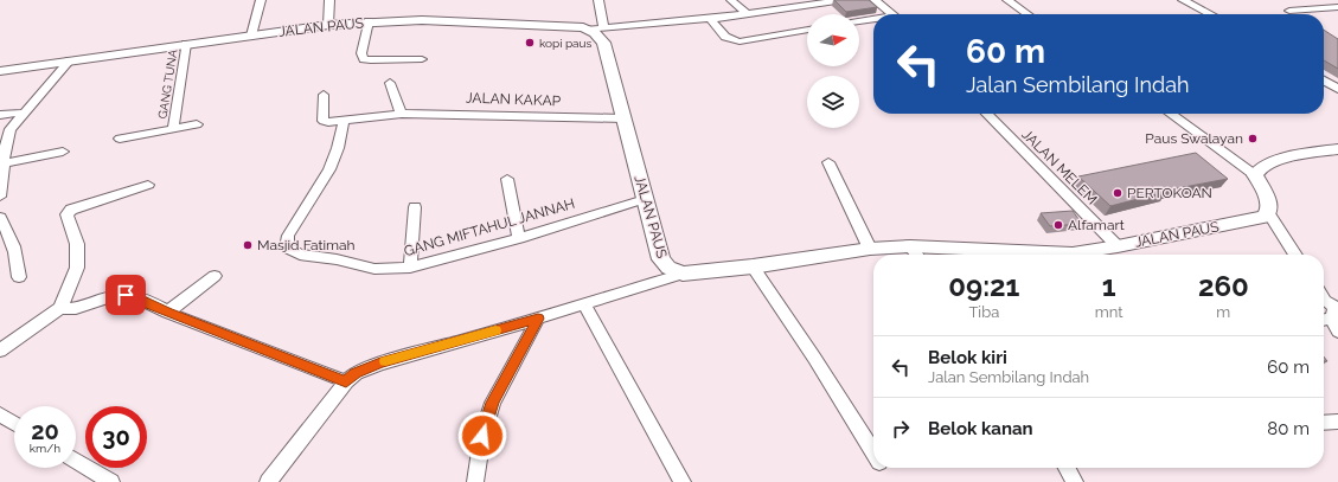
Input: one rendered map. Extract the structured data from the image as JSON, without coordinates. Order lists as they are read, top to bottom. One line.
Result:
{"streets":{"main road":["JALAN PAUS"],"street":["GANG TUNA","JALAN KAKAP","JALAN MELEM","GANG MIFTAHUL JANNAH"]},"crossings":[["JALAN PAUS","GANG TUNA"],["JALAN PAUS","JALAN KAKAP"],["JALAN PAUS","JALAN MELEM"],["JALAN PAUS","GANG MIFTAHUL JANNAH"],["JALAN KAKAP","GANG MIFTAHUL JANNAH"]],"places":["kopi paus","Paus Swalayan","PERTOKOAN","Alfamart","Masjid Fatimah"],"north":"right","page":{"turn":["60 m","Jalan Sembilang Indah"],"eta":["09:21","Tiba","1","mnt","260","m"],"list":[{"name":"Belok kiri","note":"Jalan Sembilang Indah","value":"60 m"},{"name":"Belok kanan","value":"80 m"}],"speed":"20 km/h","limit":"30"}}
